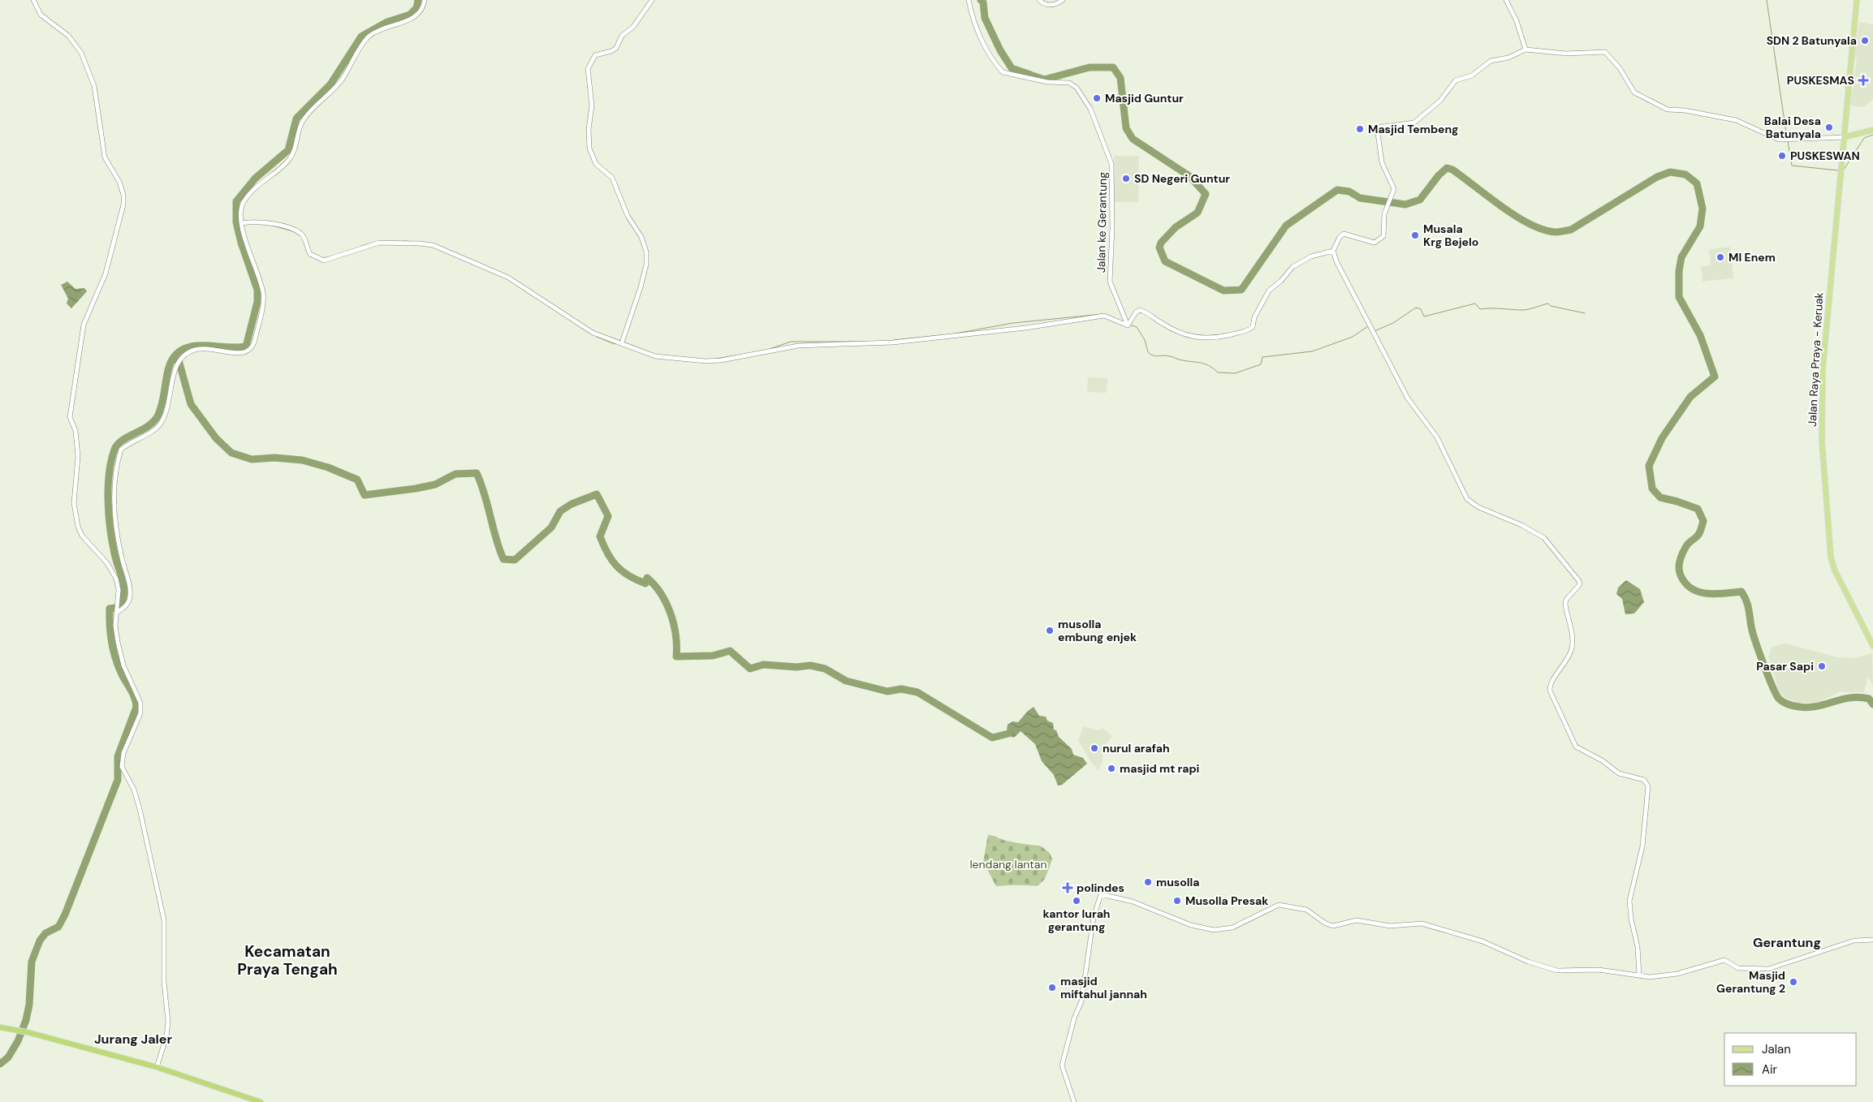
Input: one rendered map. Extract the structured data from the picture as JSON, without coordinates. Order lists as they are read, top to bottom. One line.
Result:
{"streets":{"main road":["Jalan Raya Praya - Keruak"],"street":["Jalan ke Gerantung"]},"districts":["Gerantung","Kecamatan Praya Tengah","Jurang Jaler"],"parks":["lendang lantan"],"places":{"other":["SDN 2 Batunyala","Masjid Guntur","Balai Desa Batunyala","Masjid Tembeng","PUSKESWAN","SD Negeri Guntur","Musala Krg Bejelo","MI Enem","musolla embung enjek","Pasar Sapi","nurul arafah","masjid mt rapi","musolla","kantor lurah gerantung","Musolla Presak","Masjid Gerantung 2","masjid miftahul jannah"],"health":["PUSKESMAS","polindes"]},"legend":["Jalan","Air"]}
